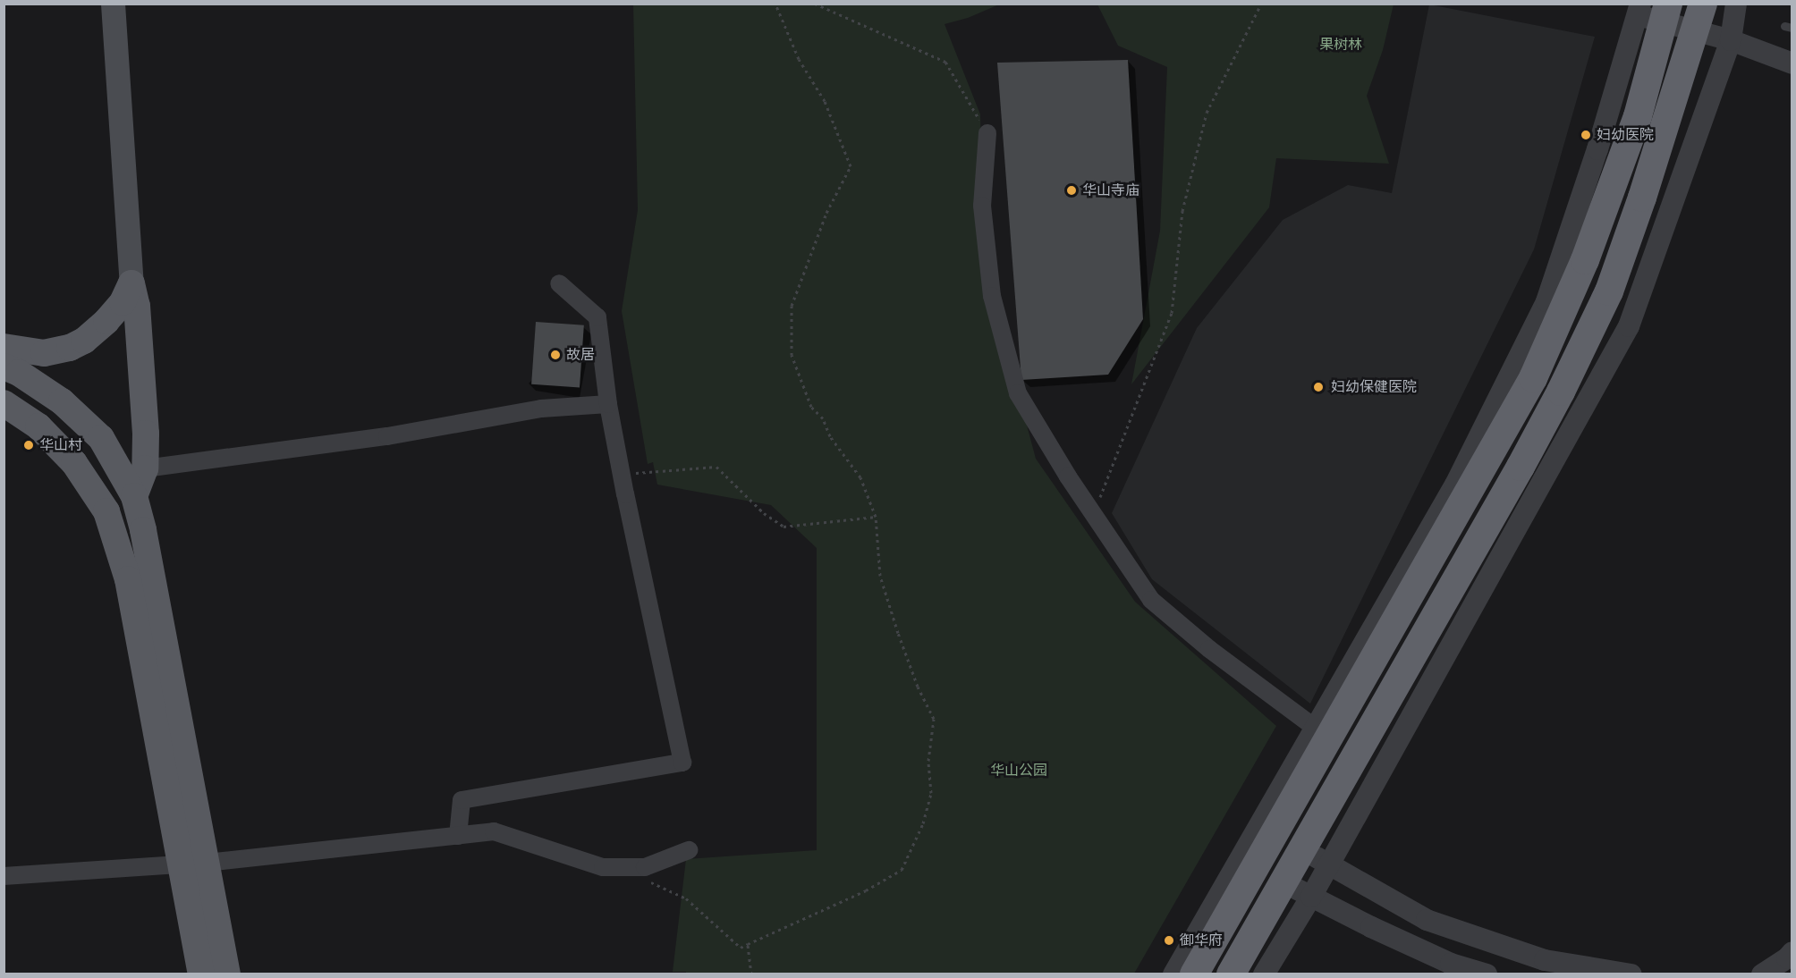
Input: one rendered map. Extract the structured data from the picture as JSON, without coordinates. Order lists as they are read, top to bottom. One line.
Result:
{"parks":["果树林","华山公园"],"places":["妇幼医院","华山寺庙","故居","妇幼保健医院","华山村","御华府"]}
